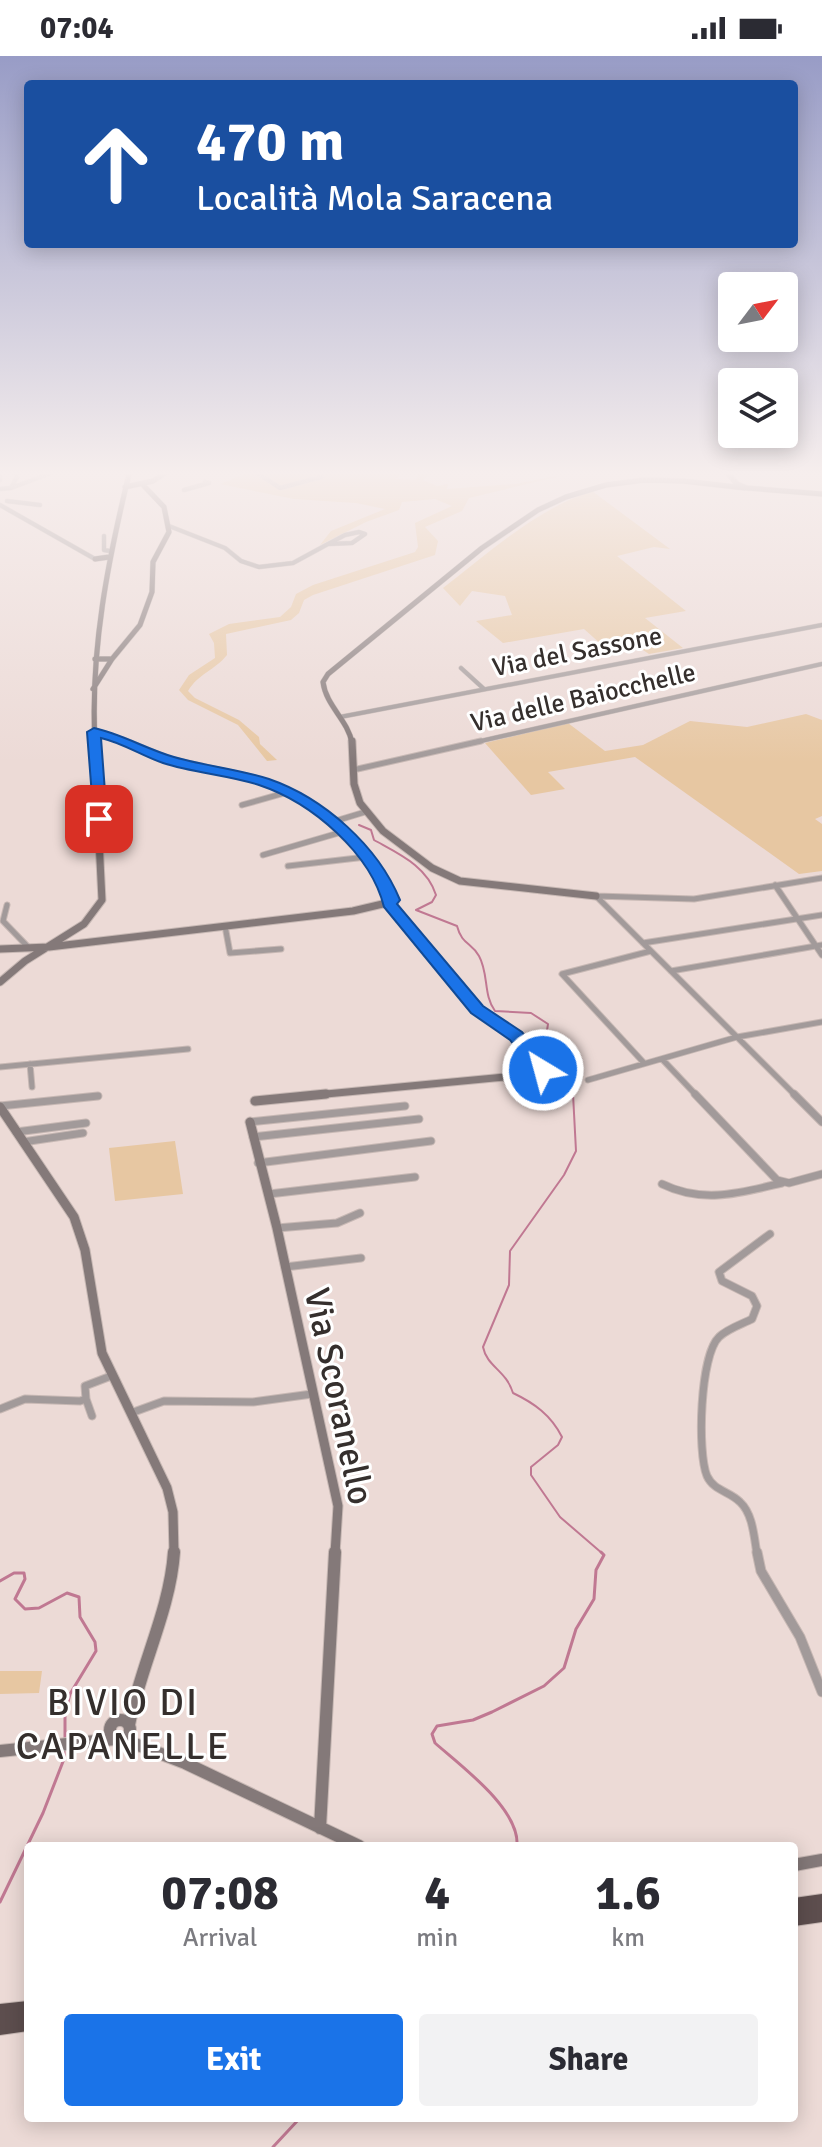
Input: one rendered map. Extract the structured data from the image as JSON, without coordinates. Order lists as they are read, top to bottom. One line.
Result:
{"streets":{"street":["Via del Sassone","Via delle Baiocchelle","Via Scoranello"]},"districts":["BIVIO DI CAPANELLE"],"north":"top right","page":{"status":"07:04","turn":["470 m","Località Mola Saracena"],"eta":["07:08","Arrival","4","min","1.6","km"],"buttons":["Exit","Share"]}}
